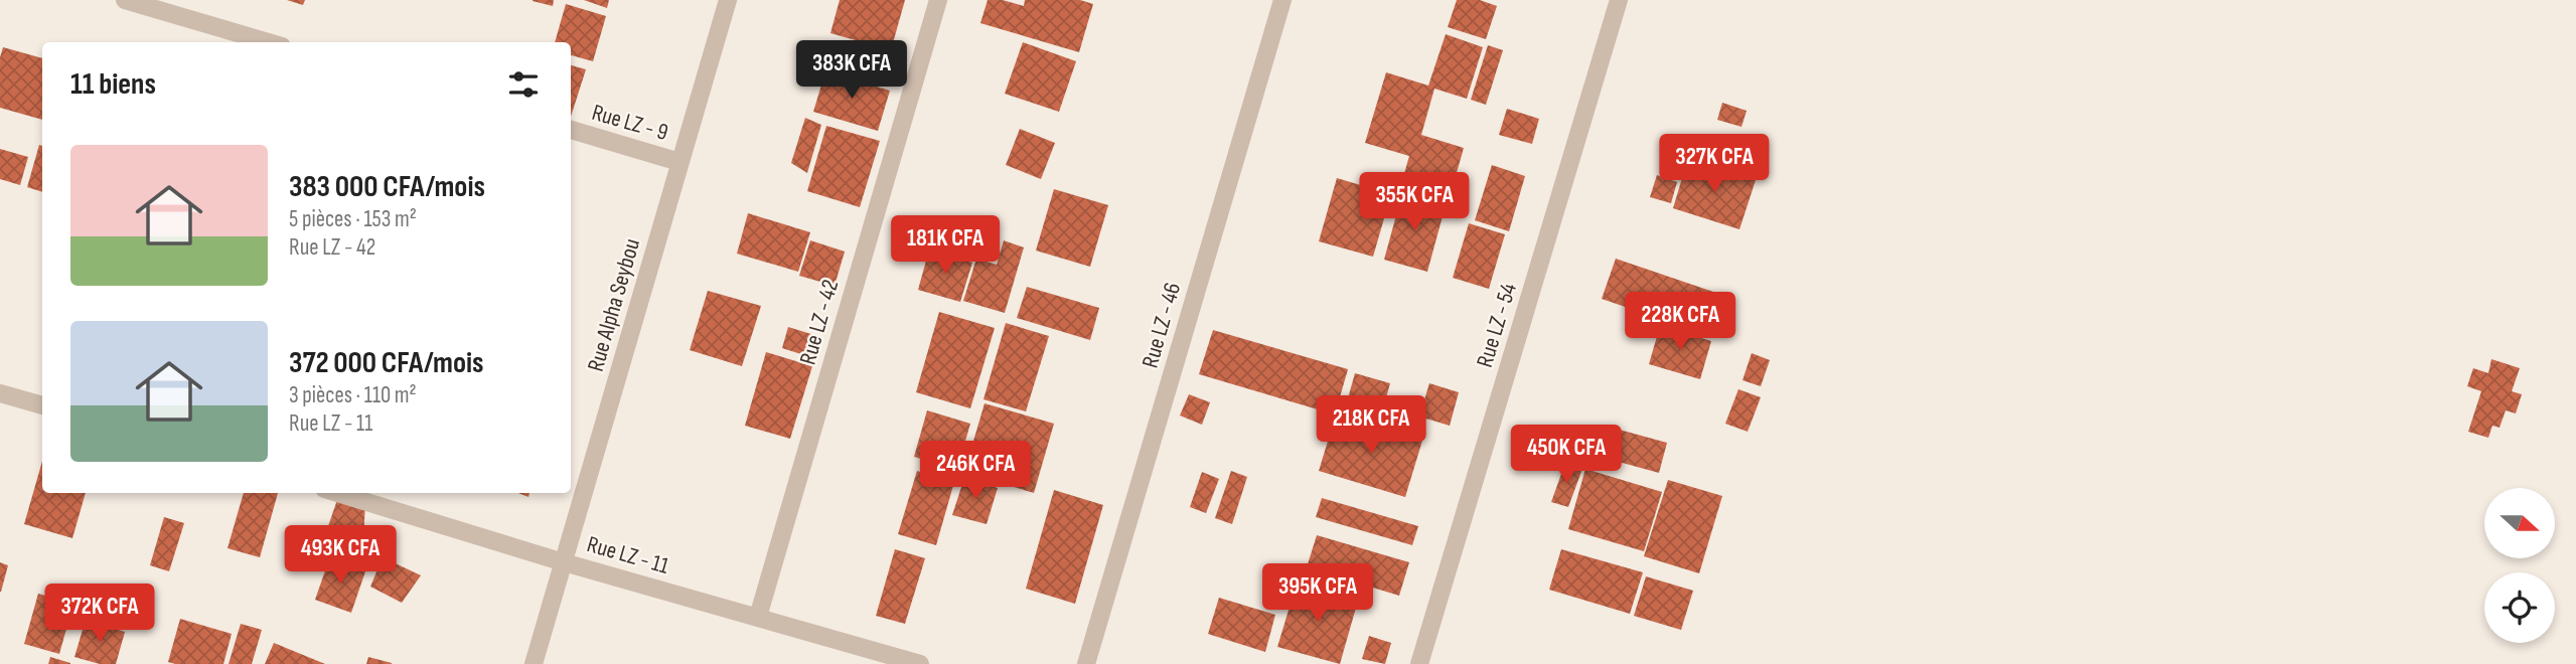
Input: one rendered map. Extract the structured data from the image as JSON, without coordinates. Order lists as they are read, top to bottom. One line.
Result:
{"streets":{"street":["Rue LZ - 9","Rue Alpha Seybou","Rue LZ - 42","Rue LZ - 46","Rue LZ - 54","Rue LZ - 11"]},"crossings":[["Rue LZ - 9","Rue Alpha Seybou"],["Rue Alpha Seybou","Rue LZ - 11"],["Rue LZ - 42","Rue LZ - 11"]],"north":"right","page":{"price":["383K CFA","327K CFA","355K CFA","181K CFA","228K CFA","218K CFA","450K CFA","246K CFA","493K CFA","395K CFA","372K CFA"],"heading":"11 biens","list":[{"name":"383 000 CFA/mois","note":"5 pièces · 153 m² · Rue LZ - 42"},{"name":"372 000 CFA/mois","note":"3 pièces · 110 m² · Rue LZ - 11"}]}}
